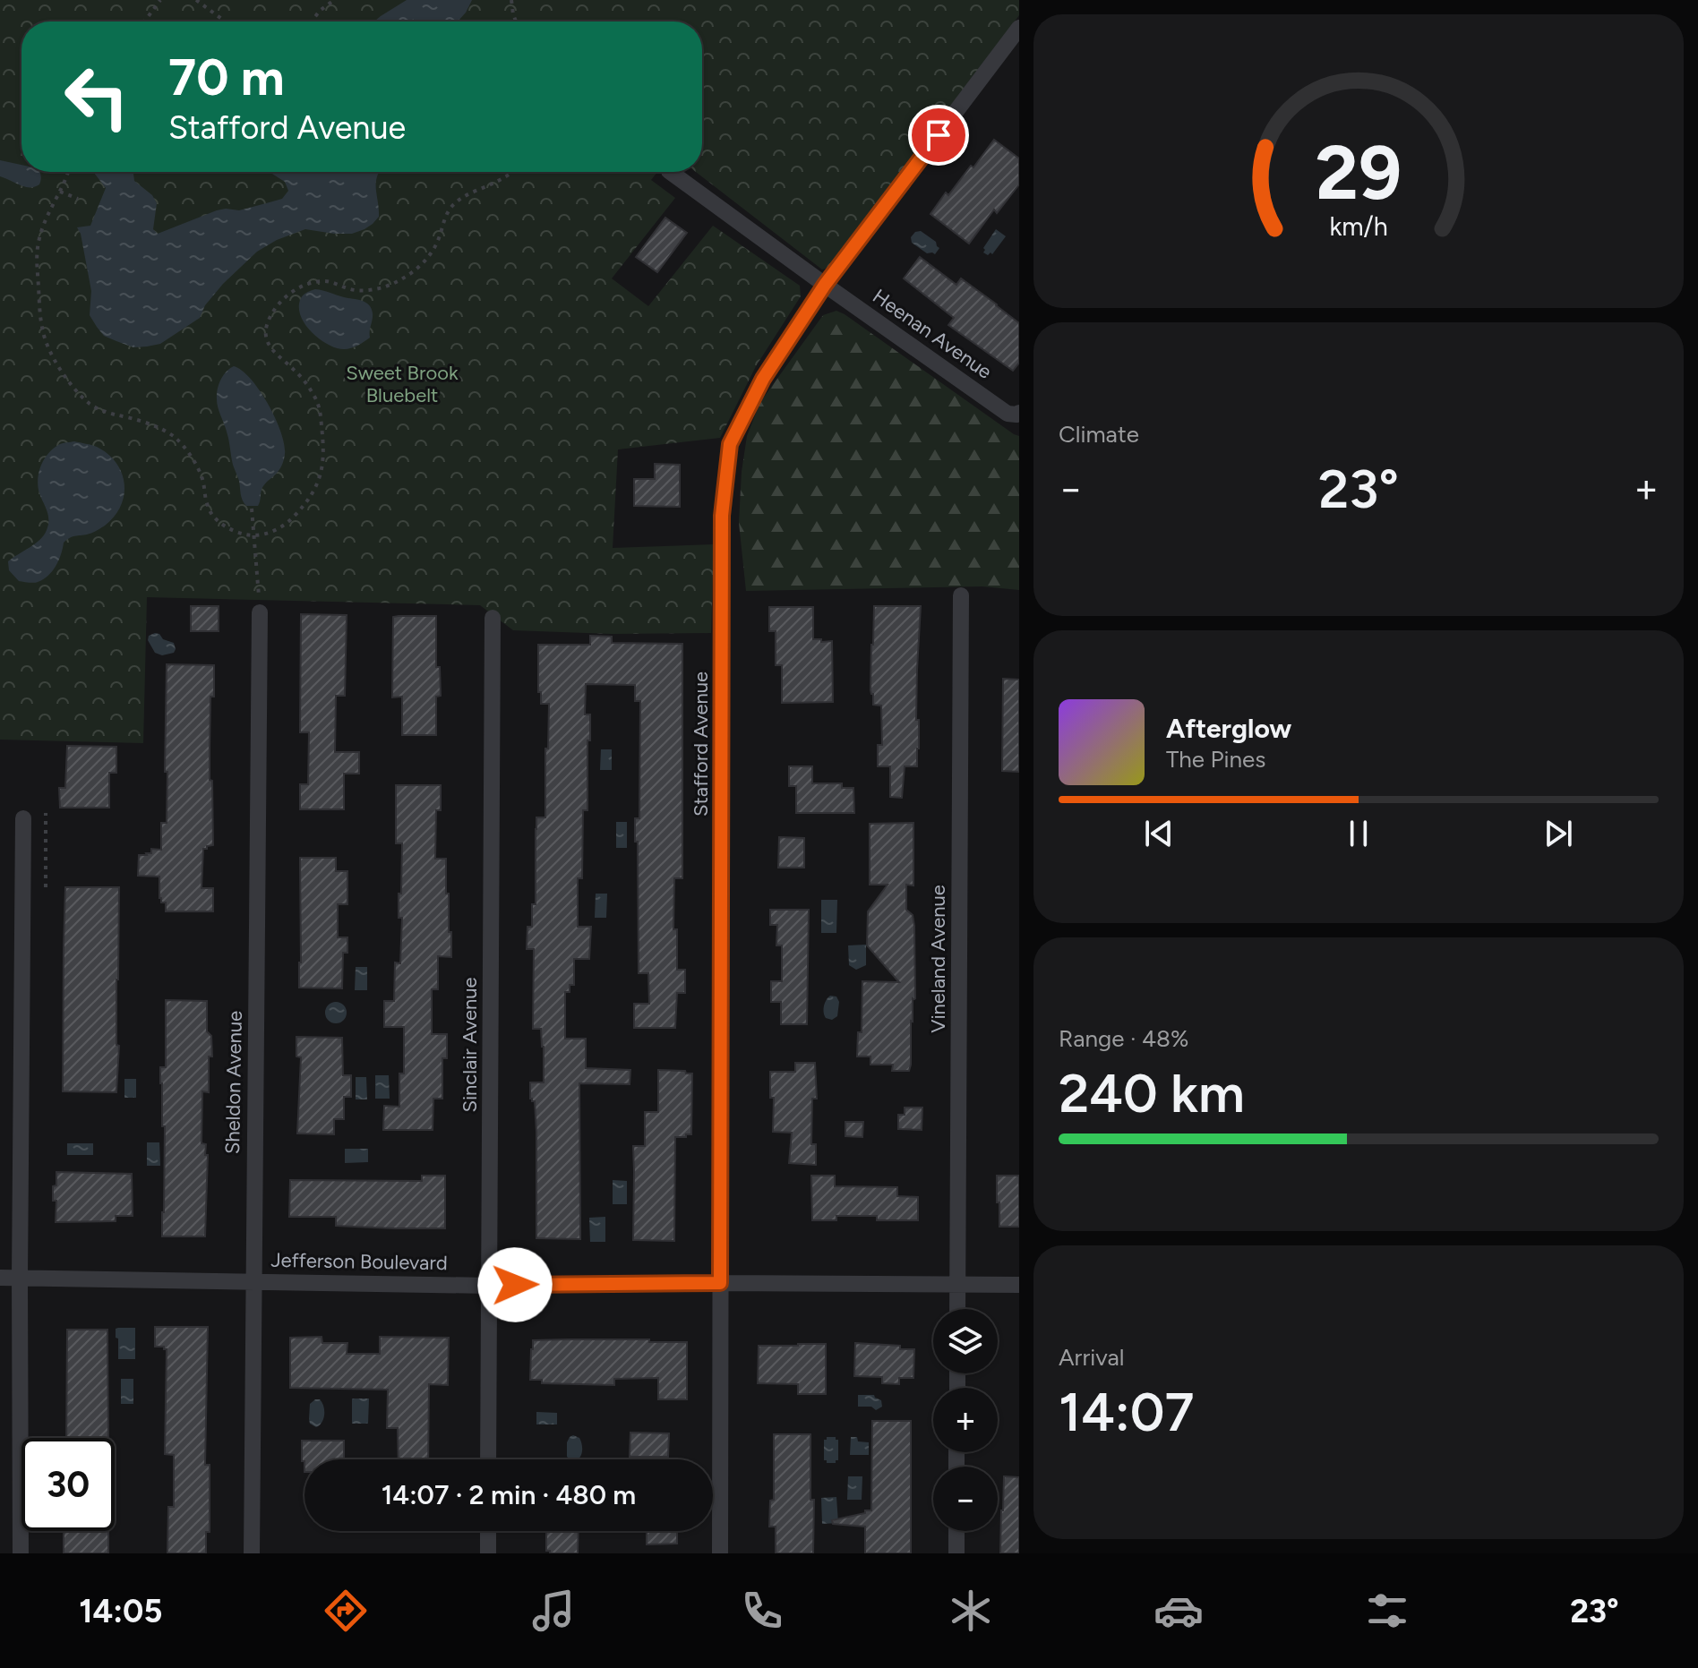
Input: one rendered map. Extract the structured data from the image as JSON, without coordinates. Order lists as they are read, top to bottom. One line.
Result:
{"streets":{"street":["Heenan Avenue","Stafford Avenue","Vineland Avenue","Sinclair Avenue","Sheldon Avenue","Jefferson Boulevard"]},"crossings":[["Heenan Avenue","Stafford Avenue"],["Stafford Avenue","Jefferson Boulevard"],["Vineland Avenue","Jefferson Boulevard"],["Sinclair Avenue","Jefferson Boulevard"],["Sheldon Avenue","Jefferson Boulevard"]],"parks":["Sweet Brook Bluebelt"],"page":{"turn":["70 m","Stafford Avenue"],"tile":["Climate",["Range · 48%","240 km"],["Arrival","14:07"]],"heat":["−","23°","+"],"song":["Afterglow","The Pines"],"map_buttons":["+","−"],"limit":"30","trip":"14:07 · 2 min · 480 m","tabs":["14:05","23°"],"gauge":["29","km/h"]}}
